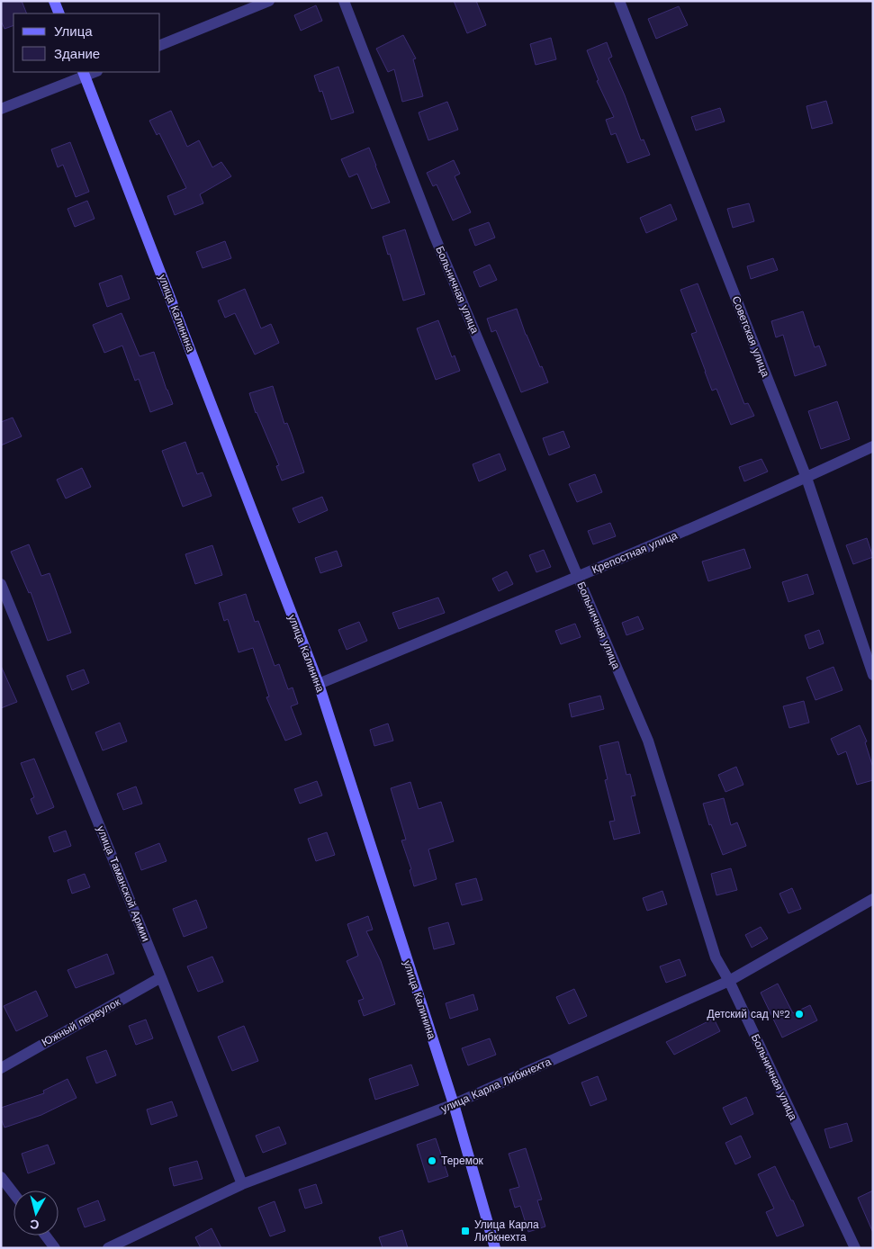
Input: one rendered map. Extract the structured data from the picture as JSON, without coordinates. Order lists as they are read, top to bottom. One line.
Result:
{"streets":{"street":["Больничная улица","улица Калинина","Советская улица","Крепостная улица","улица Таманской Армии","Южный переулок","улица Карла Либкнехта"]},"crossings":[["Больничная улица","Крепостная улица"],["Больничная улица","улица Карла Либкнехта"],["улица Калинина","Крепостная улица"],["улица Калинина","улица Карла Либкнехта"],["Советская улица","Крепостная улица"],["улица Таманской Армии","Южный переулок"],["улица Таманской Армии","улица Карла Либкнехта"]],"places":{"other":["Детский сад №2","Теремок"],"transit":["Улица Карла Либкнехта"]},"legend":["Улица","Здание"],"north":"bottom"}
